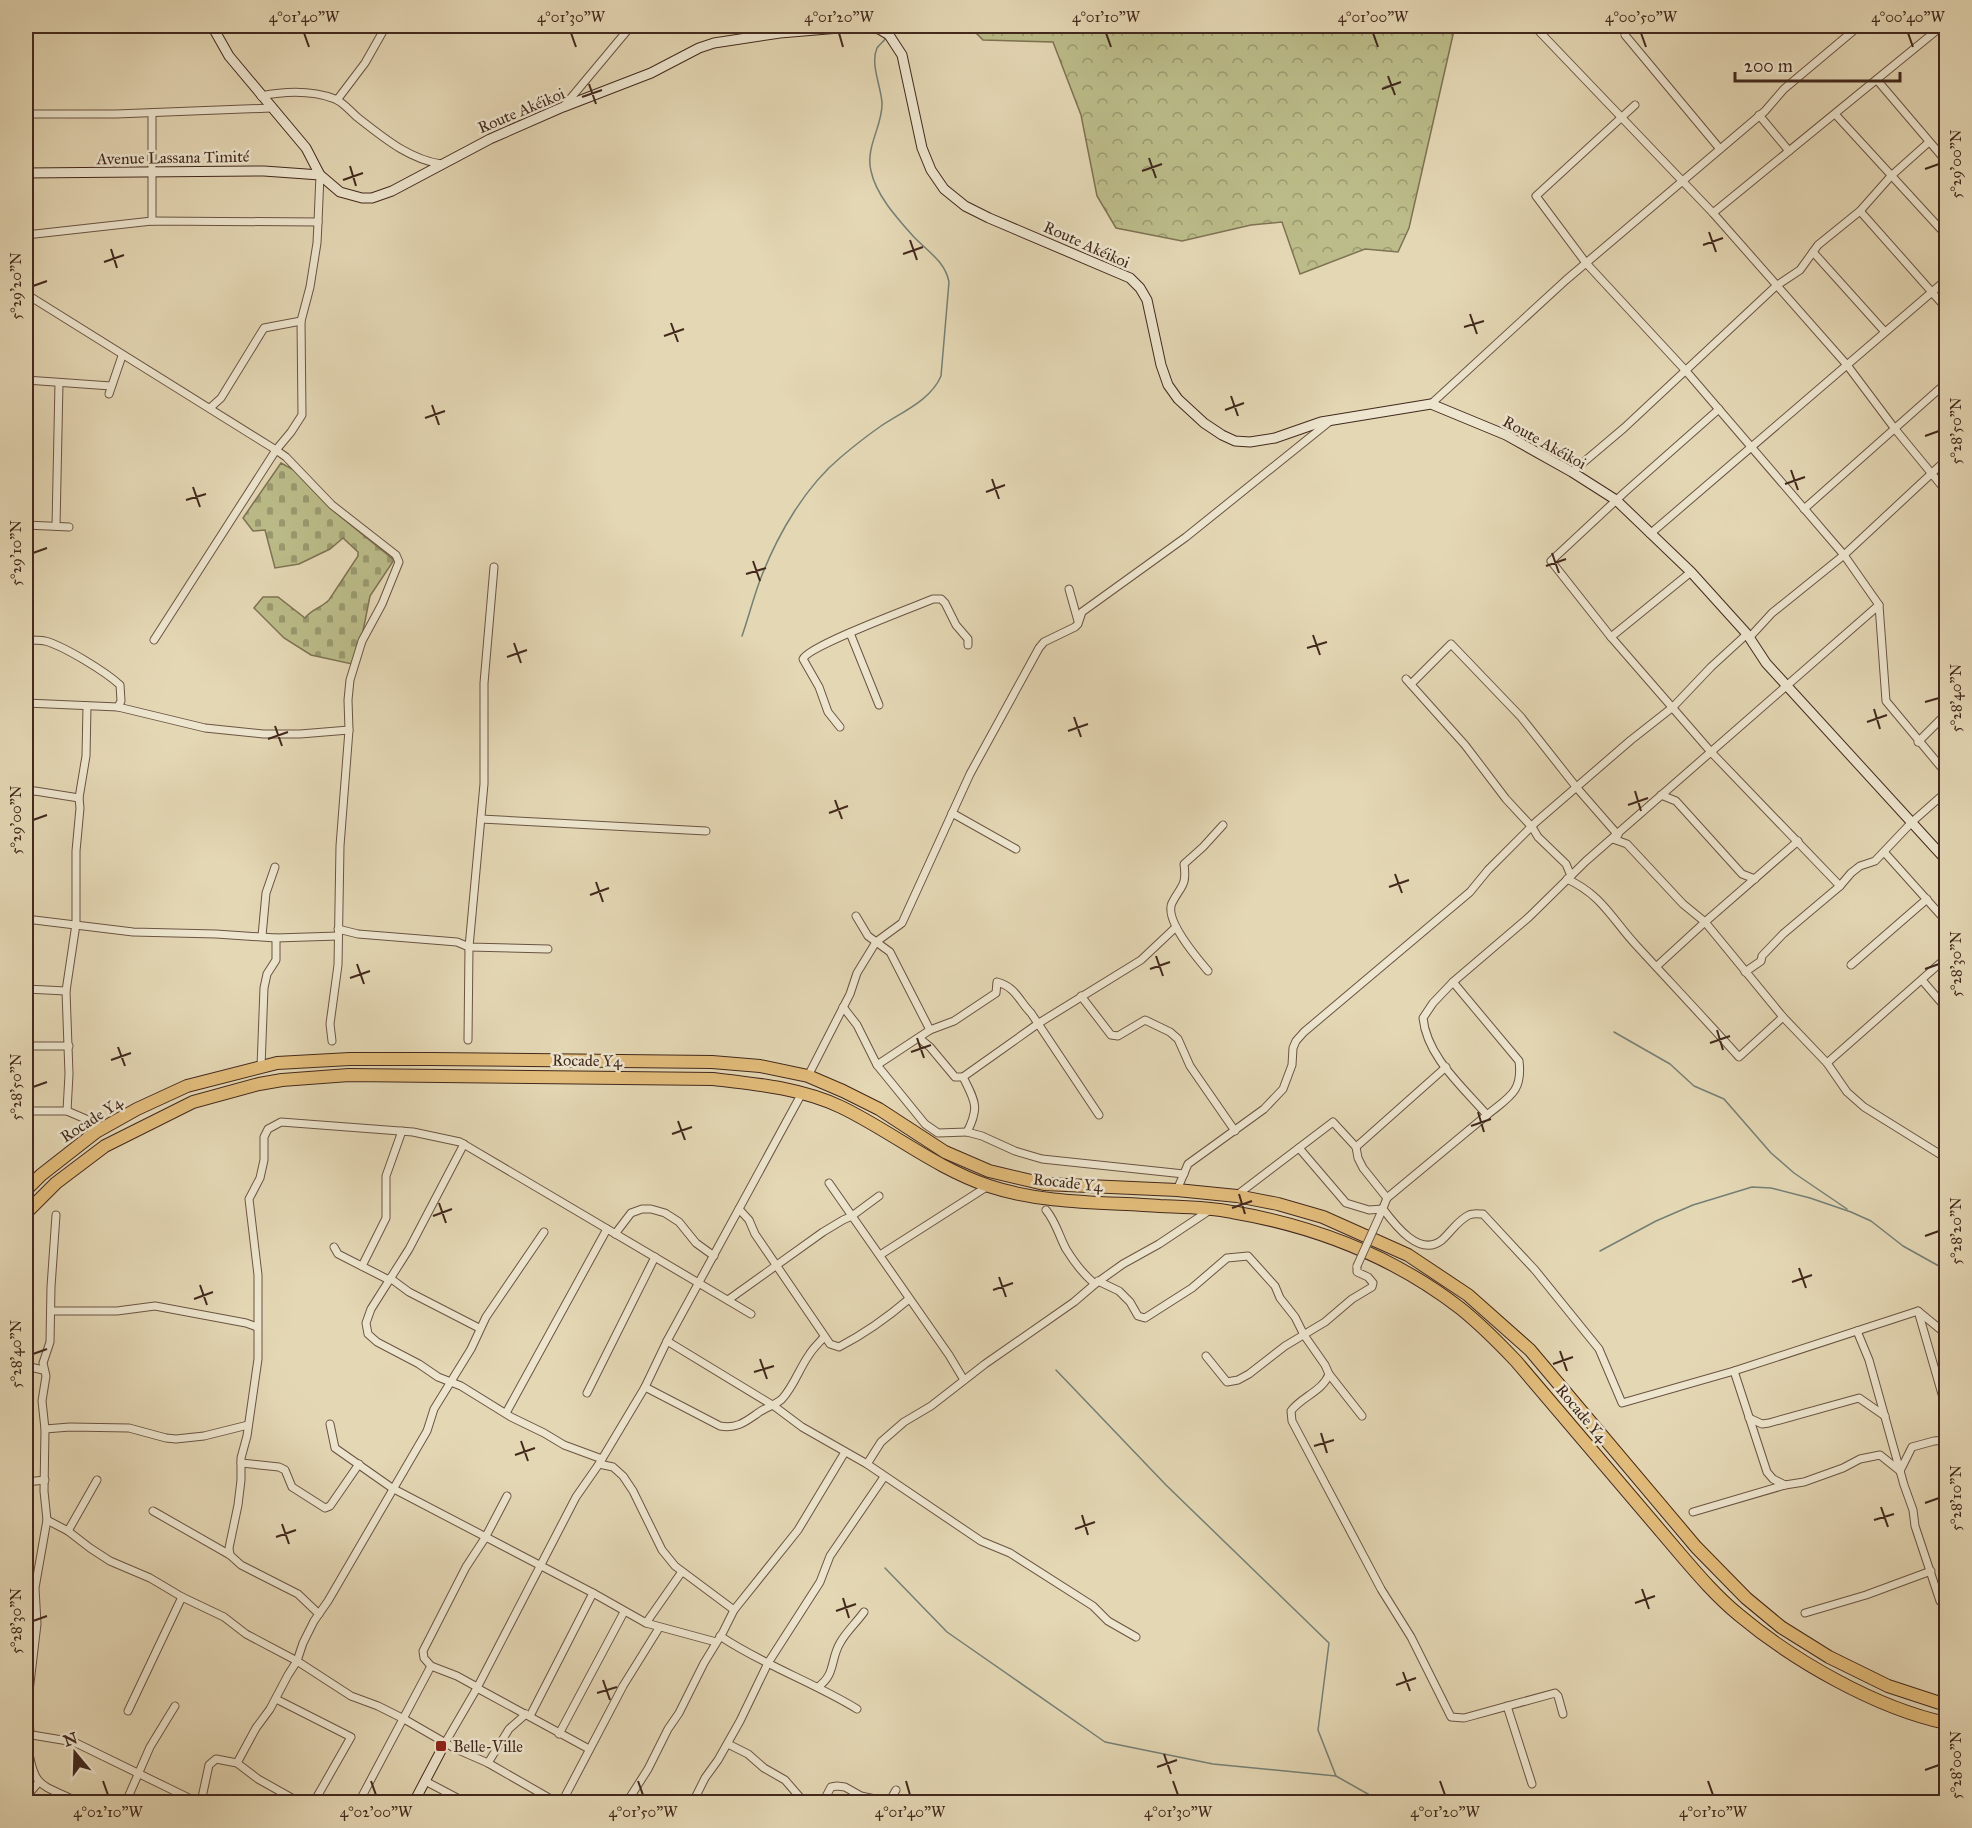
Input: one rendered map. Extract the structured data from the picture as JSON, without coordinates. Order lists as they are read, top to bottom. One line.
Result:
{"streets":{"highway":["Rocade Y4"],"street":["Route Akéikoi","Avenue Lassana Timité"]},"crossings":[["Route Akéikoi","Avenue Lassana Timité"]],"places":{"transit":["Belle-Ville"]},"scale_bar":"200 m","north":"top","coordinates":["4°01'40\"W","4°01'30\"W","4°01'20\"W","4°01'10\"W","4°01'00\"W","4°00'50\"W","4°00'40\"W","5°29'00\"N","5°29'20\"N","5°28'50\"N","5°29'10\"N","5°28'40\"N","5°28'30\"N","5°28'20\"N","5°28'10\"N","5°28'00\"N","4°02'10\"W","4°02'00\"W","4°01'50\"W"]}
